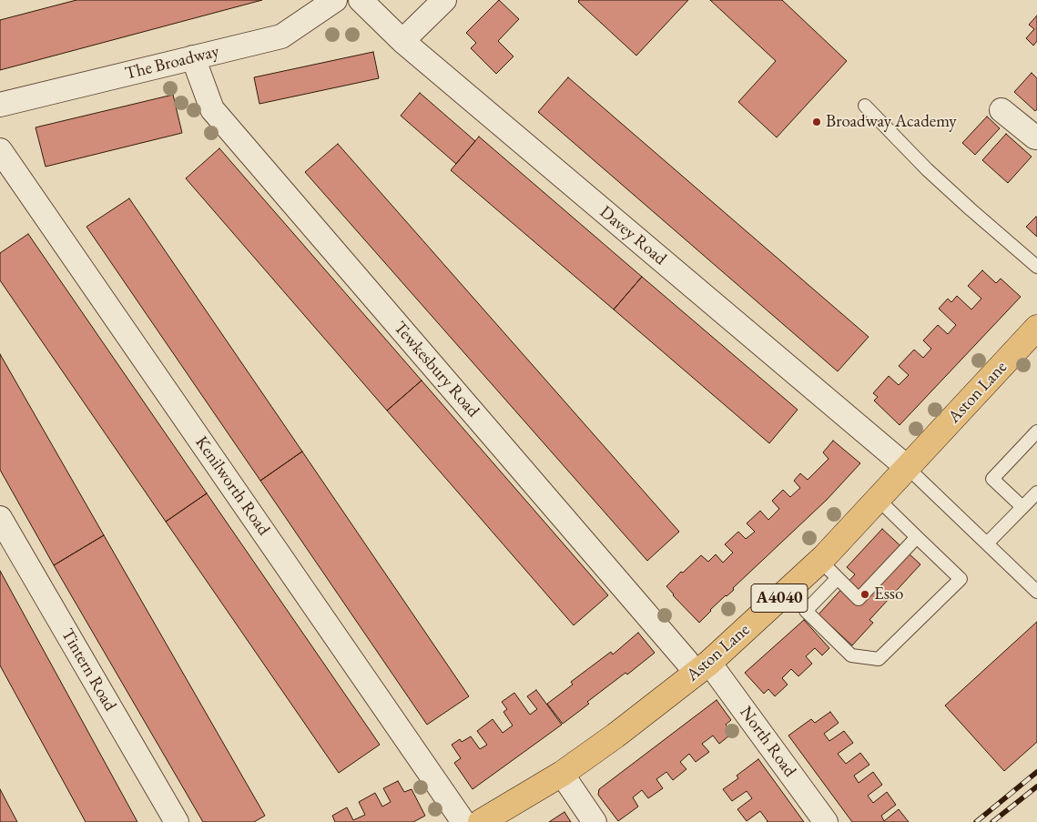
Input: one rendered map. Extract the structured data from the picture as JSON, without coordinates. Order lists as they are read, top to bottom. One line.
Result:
{"streets":{"main road":["Aston Lane","A4040"],"street":["The Broadway","Davey Road","Tewkesbury Road","Kenilworth Road","Tintern Road","North Road"]},"crossings":[["The Broadway","Tewkesbury Road"],["Davey Road","Aston Lane"],["Tewkesbury Road","Aston Lane"],["Tewkesbury Road","North Road"],["Aston Lane","North Road"]],"places":["Broadway Academy","Esso"]}
